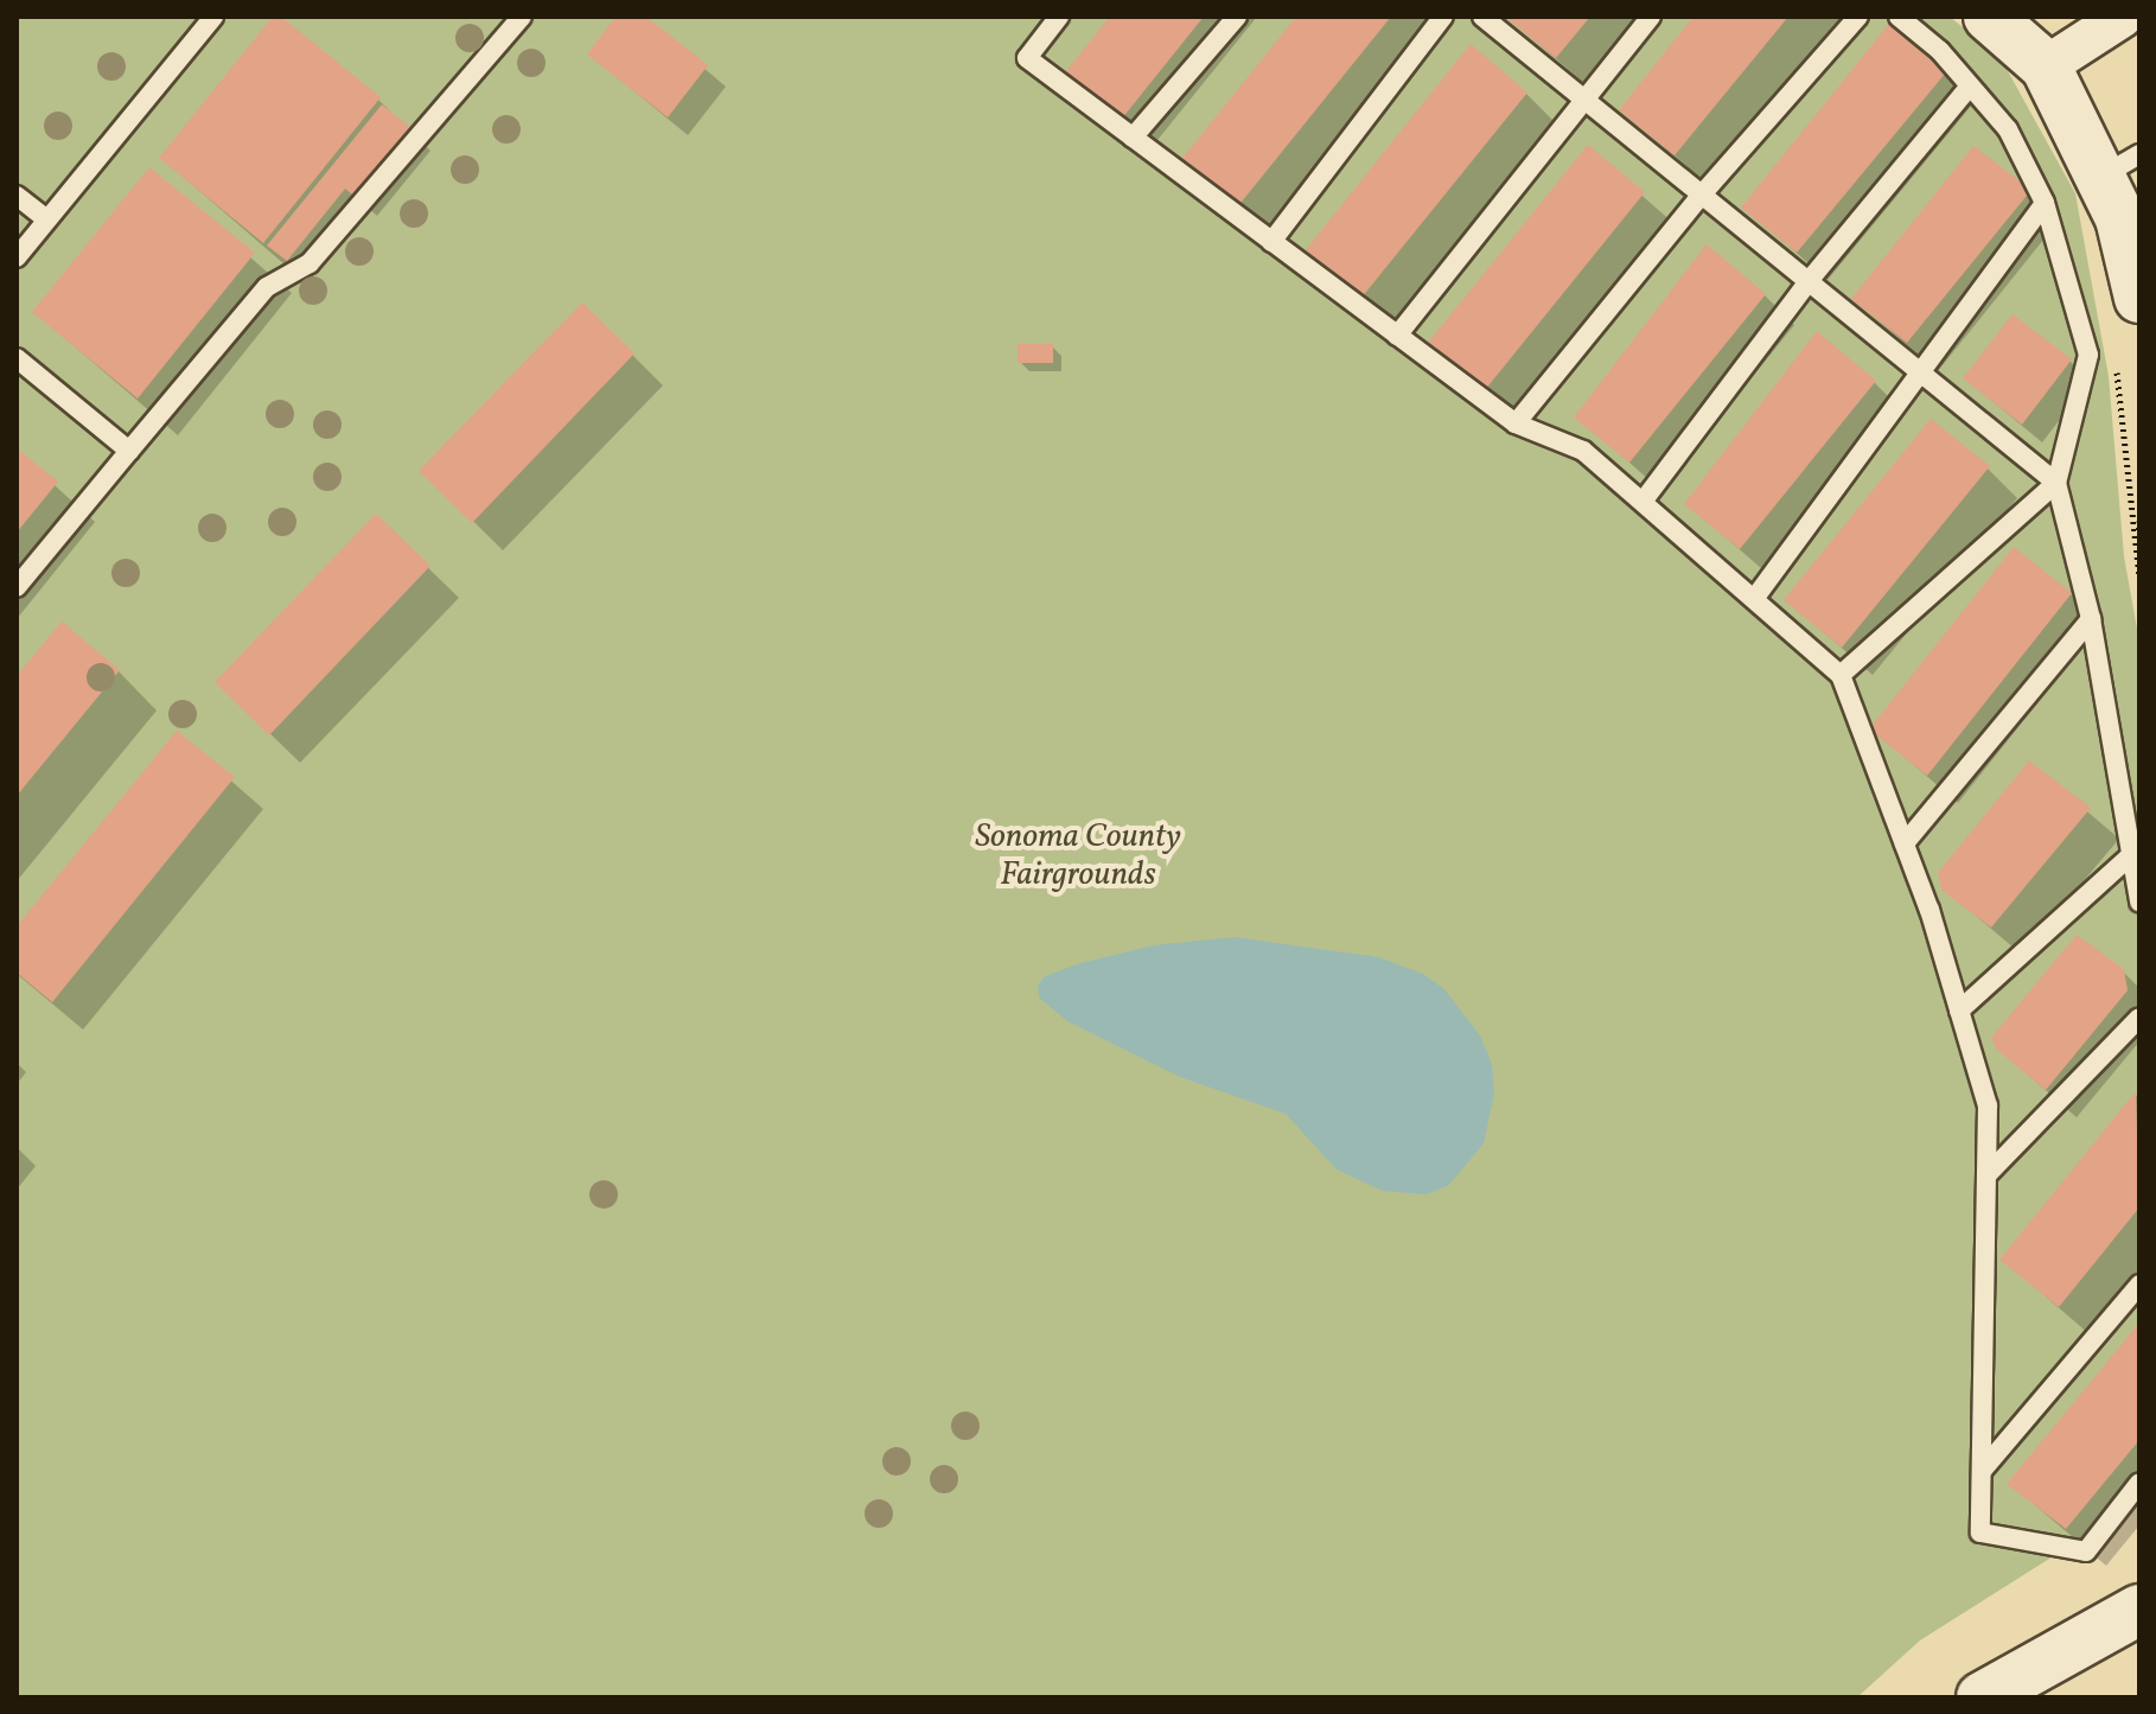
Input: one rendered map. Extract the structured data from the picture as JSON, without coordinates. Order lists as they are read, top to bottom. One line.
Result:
{"parks":["Sonoma County Fairgrounds"]}
